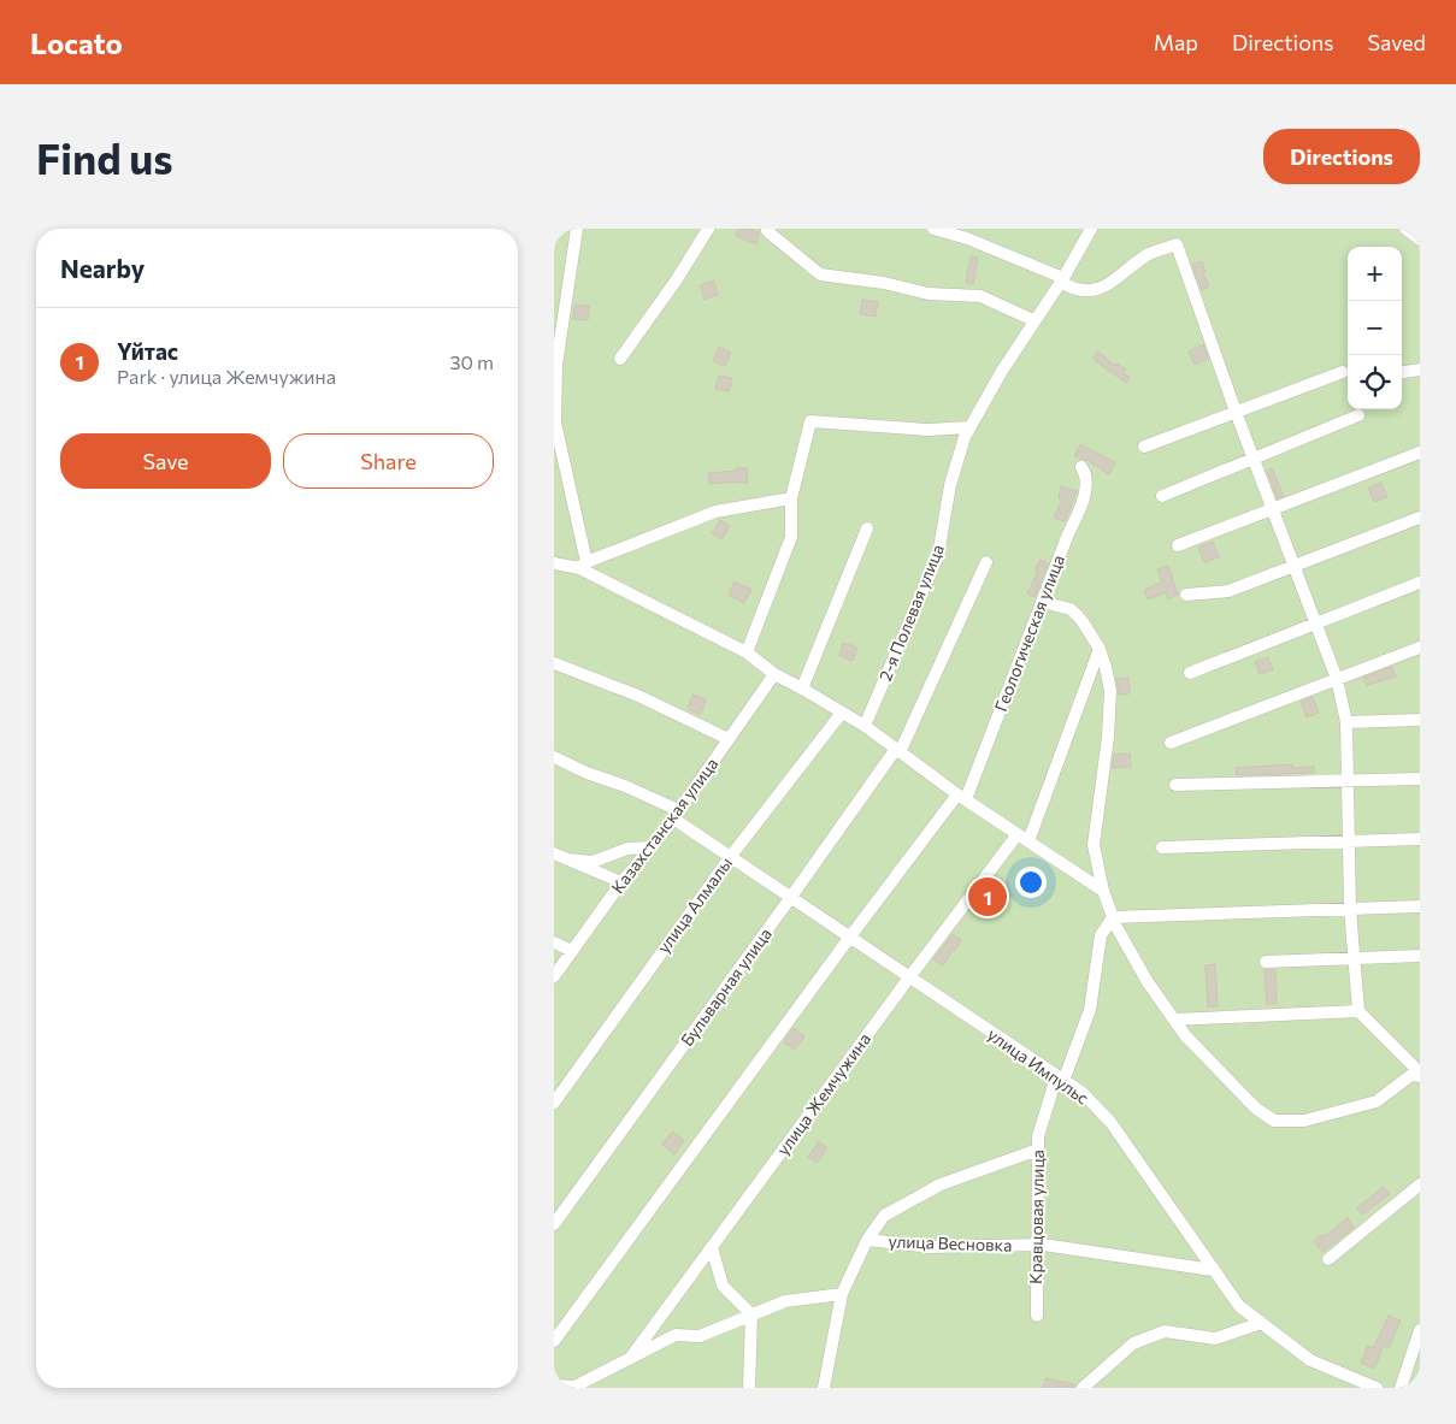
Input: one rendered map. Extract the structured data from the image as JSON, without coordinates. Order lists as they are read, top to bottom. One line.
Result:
{"streets":{"street":["2-я Полевая улица","Геологическая улица","Казахстанская улица","улица Алмалы","Бульварная улица","улица Импульс","улица Жемчужина","Кравцовая улица","улица Весновка"]},"crossings":[["Геологическая улица","улица Импульс"],["Казахстанская улица","улица Импульс"],["улица Алмалы","улица Импульс"],["Бульварная улица","улица Импульс"],["улица Импульс","улица Жемчужина"],["улица Импульс","Кравцовая улица"],["улица Импульс","улица Весновка"],["Кравцовая улица","улица Весновка"]],"page":{"header":"Locato","nav":["Map","Directions","Saved"],"buttons":["Directions",["Save","Share"]],"title":"Find us","heading":"Nearby","map_buttons":["+","−"],"list":[{"mark":"1","name":"Үйтас","note":"Park · улица Жемчужина","value":"30 m"}],"pins":"1"}}
